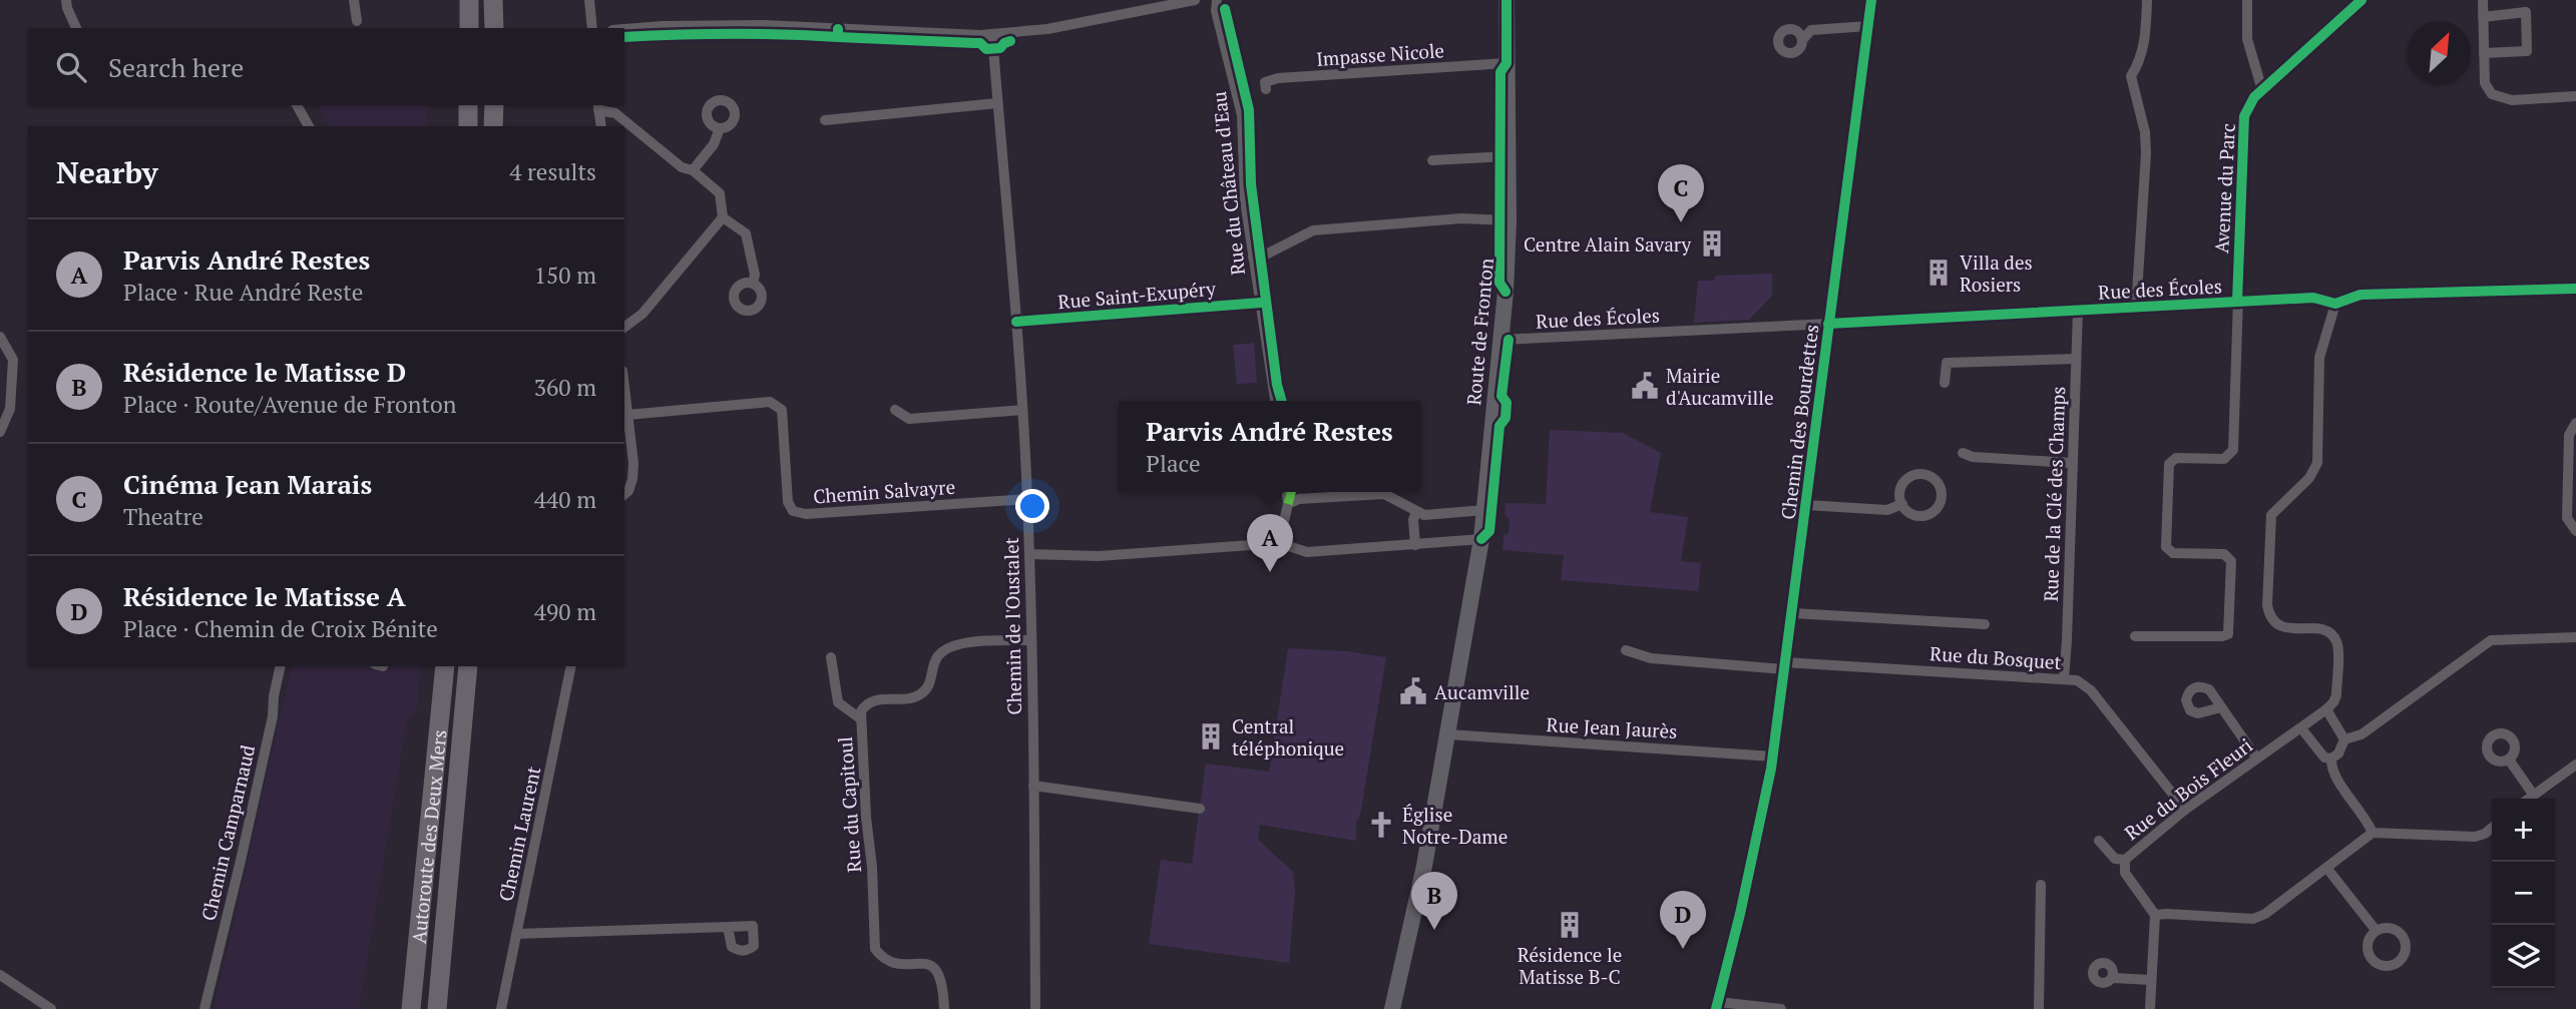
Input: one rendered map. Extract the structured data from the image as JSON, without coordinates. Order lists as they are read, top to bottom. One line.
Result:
{"streets":{"highway":["Autoroute des Deux Mers"],"main road":["Route de Fronton"],"street":["Impasse Nicole","Rue du Château d'Eau","Avenue du Parc","Rue des Écoles","Rue Saint-Exupéry","Chemin des Bourdettes","Chemin Salvayre","Rue de la Clé des Champs","Chemin de l'Oustalet","Rue du Bosquet","Rue Jean Jaurès","Rue du Bois Fleuri","Rue du Capitoul","Chemin Camparnaud","Chemin Laurent"]},"crossings":[["Impasse Nicole","Route de Fronton"],["Rue du Château d'Eau","Rue Saint-Exupéry"],["Avenue du Parc","Rue des Écoles"],["Rue des Écoles","Route de Fronton"],["Rue des Écoles","Chemin des Bourdettes"],["Rue des Écoles","Rue de la Clé des Champs"],["Rue Saint-Exupéry","Chemin de l'Oustalet"],["Route de Fronton","Rue Jean Jaurès"],["Chemin des Bourdettes","Rue du Bosquet"],["Chemin des Bourdettes","Rue Jean Jaurès"],["Chemin Salvayre","Chemin de l'Oustalet"],["Rue de la Clé des Champs","Rue du Bosquet"],["Chemin de l'Oustalet","Rue du Capitoul"],["Rue du Bosquet","Rue du Bois Fleuri"]],"places":{"building":["Centre Alain Savary","Villa des Rosiers","Central téléphonique","Résidence le Matisse B-C"],"public building":["Mairie d'Aucamville","Aucamville"],"church":["Église Notre-Dame"]},"north":"top right","page":{"search":"Search here","heading":["Nearby","4 results"],"pins":["C","A","B","D"],"list":[{"mark":"A","name":"Parvis André Restes","note":"Place · Rue André Reste","value":"150 m"},{"mark":"B","name":"Résidence le Matisse D","note":"Place · Route/Avenue de Fronton","value":"360 m"},{"mark":"C","name":"Cinéma Jean Marais","note":"Theatre","value":"440 m"},{"mark":"D","name":"Résidence le Matisse A","note":"Place · Chemin de Croix Bénite","value":"490 m"}],"popup":["Parvis André Restes","Place"],"map_buttons":["+","−"]}}
